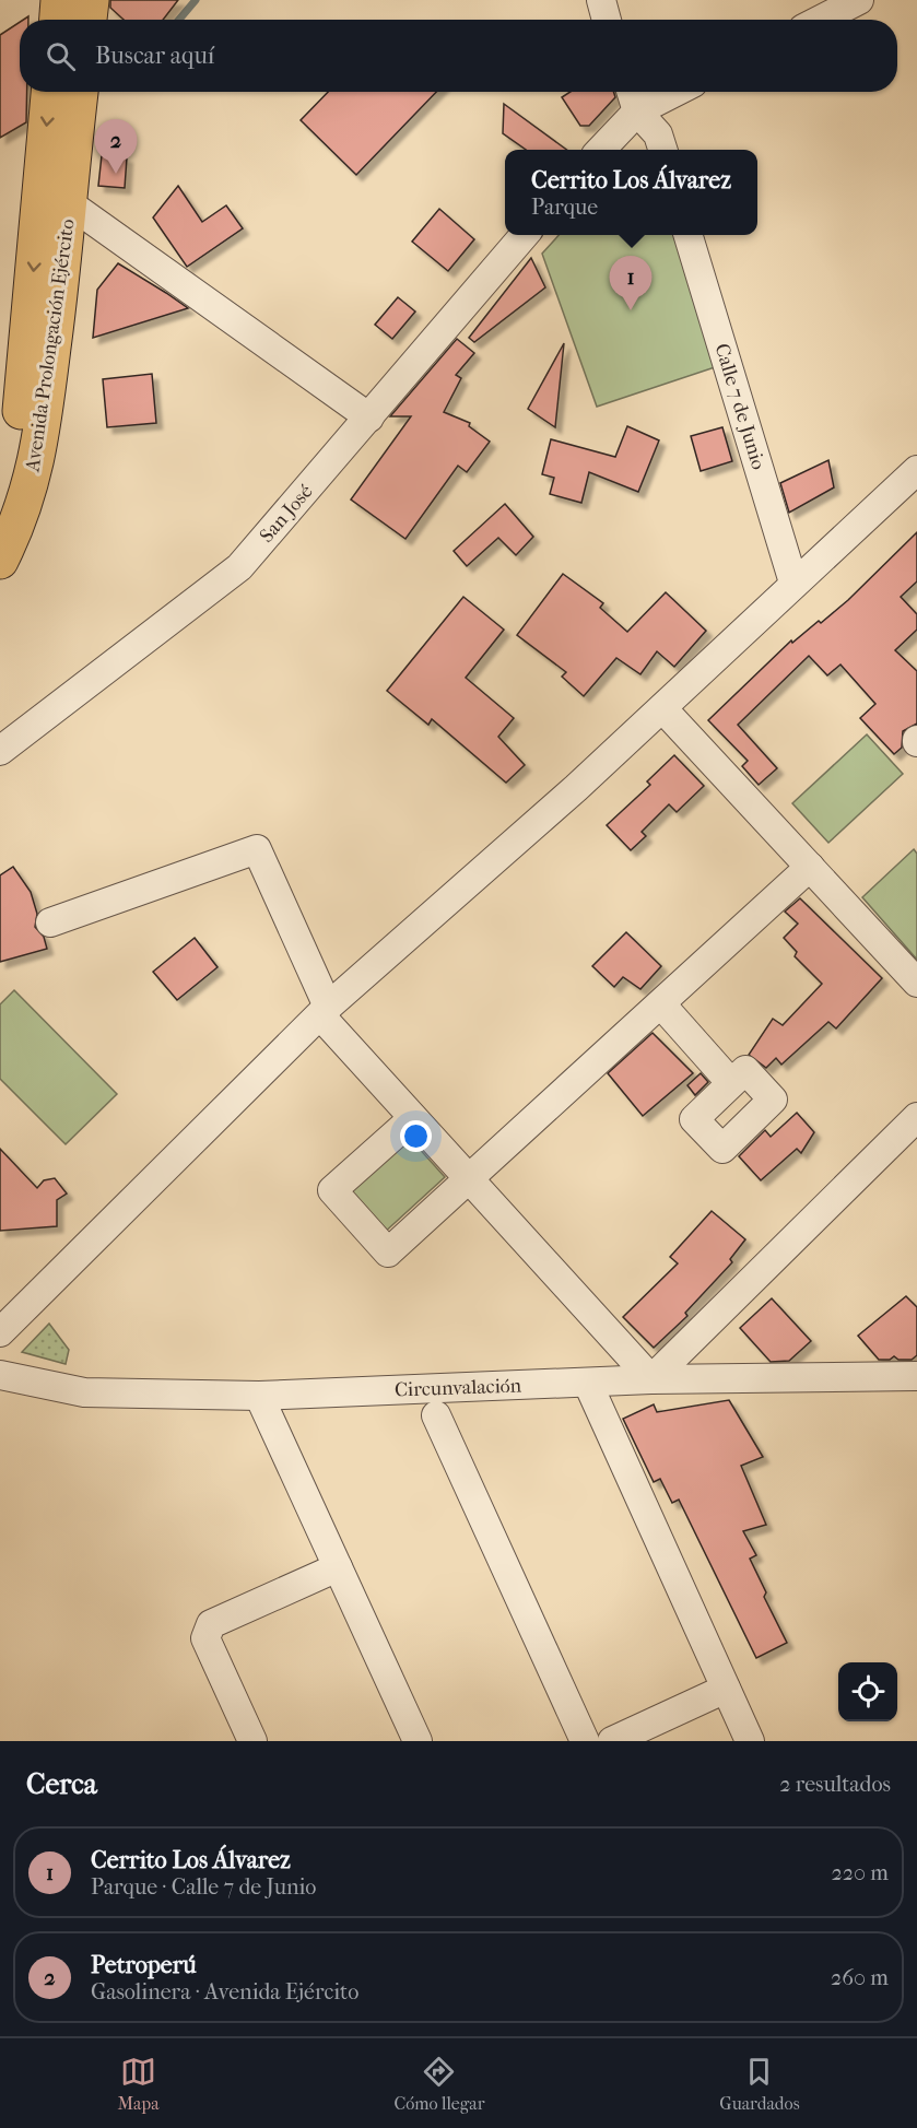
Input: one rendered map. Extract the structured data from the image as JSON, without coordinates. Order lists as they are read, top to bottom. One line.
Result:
{"streets":{"main road":["Avenida Prolongación Ejército"],"street":["Calle 7 de Junio","San José","Circunvalación"]},"page":{"search":"Buscar aquí","pins":["2","1"],"popup":["Cerrito Los Álvarez","Parque"],"heading":["Cerca","2 resultados"],"list":[{"mark":"1","name":"Cerrito Los Álvarez","note":"Parque · Calle 7 de Junio","value":"220 m"},{"mark":"2","name":"Petroperú","note":"Gasolinera · Avenida Ejército","value":"260 m"}],"nav":["Mapa","Cómo llegar","Guardados"]}}
